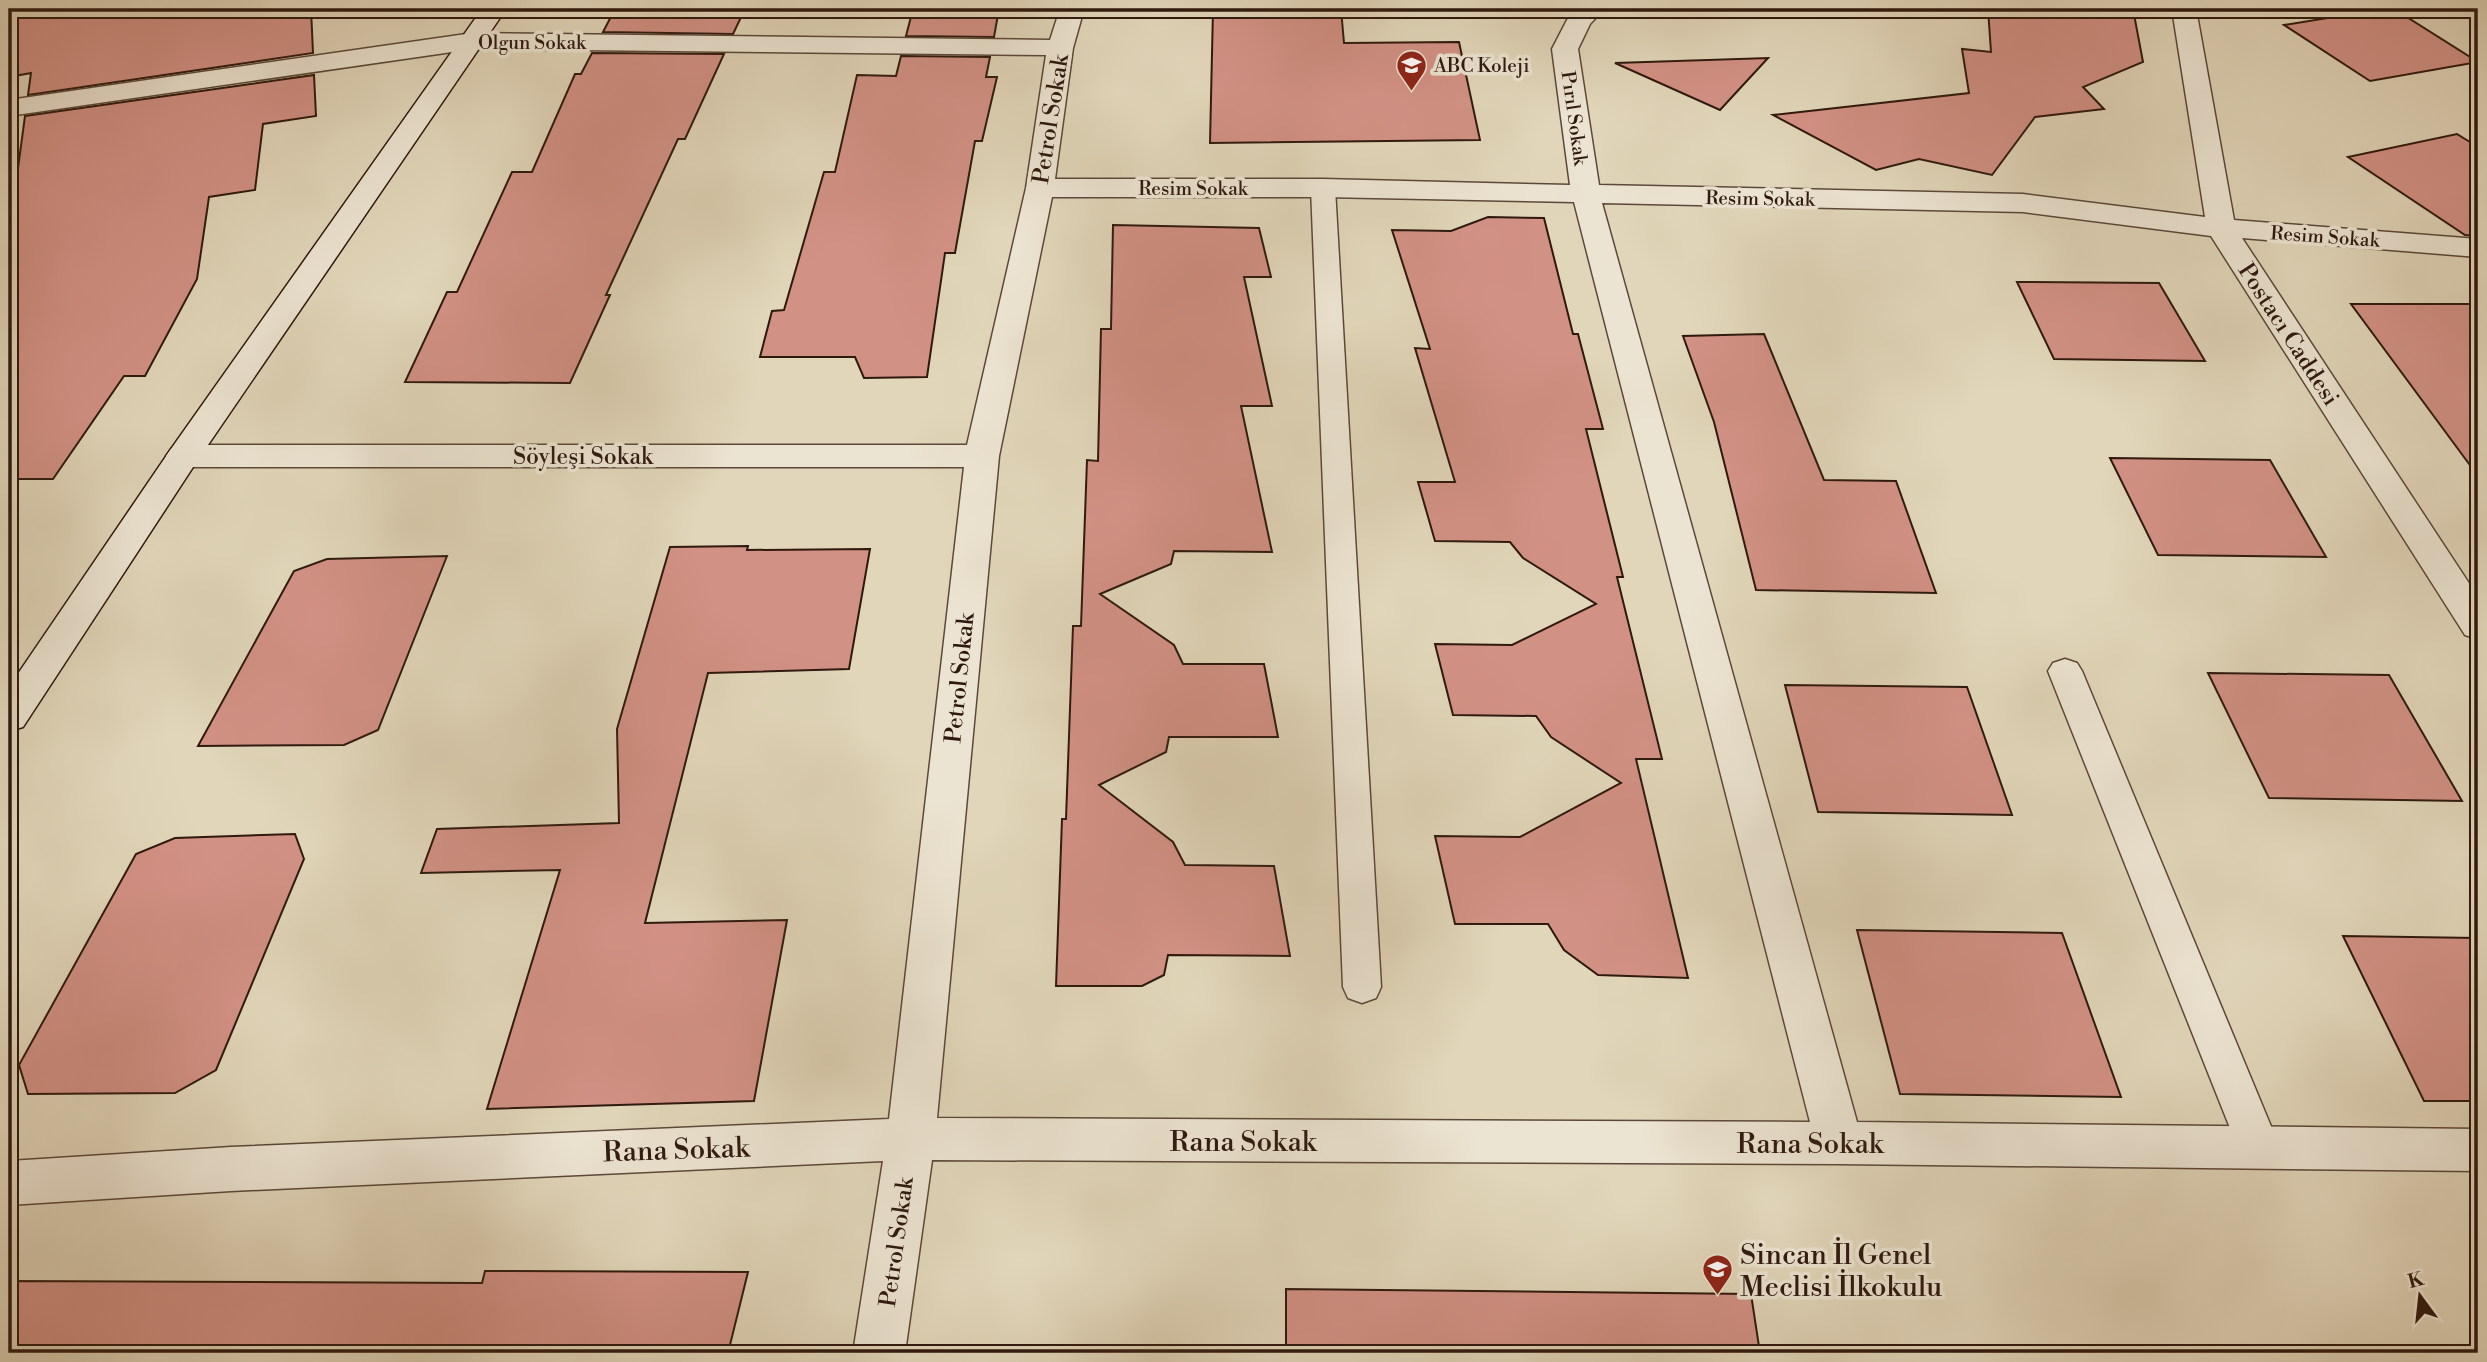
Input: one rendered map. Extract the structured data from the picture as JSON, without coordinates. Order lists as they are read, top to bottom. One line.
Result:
{"streets":{"street":["Olgun Sokak","Pırıl Sokak","Petrol Sokak","Resim Sokak","Postacı Caddesi","Söyleşi Sokak","Rana Sokak"]},"crossings":[["Olgun Sokak","Petrol Sokak"],["Pırıl Sokak","Resim Sokak"],["Pırıl Sokak","Rana Sokak"],["Petrol Sokak","Resim Sokak"],["Petrol Sokak","Söyleşi Sokak"],["Petrol Sokak","Rana Sokak"],["Resim Sokak","Postacı Caddesi"]],"places":{"school or university":["ABC Koleji","Sincan İl Genel Meclisi İlkokulu"]},"north":"top"}
